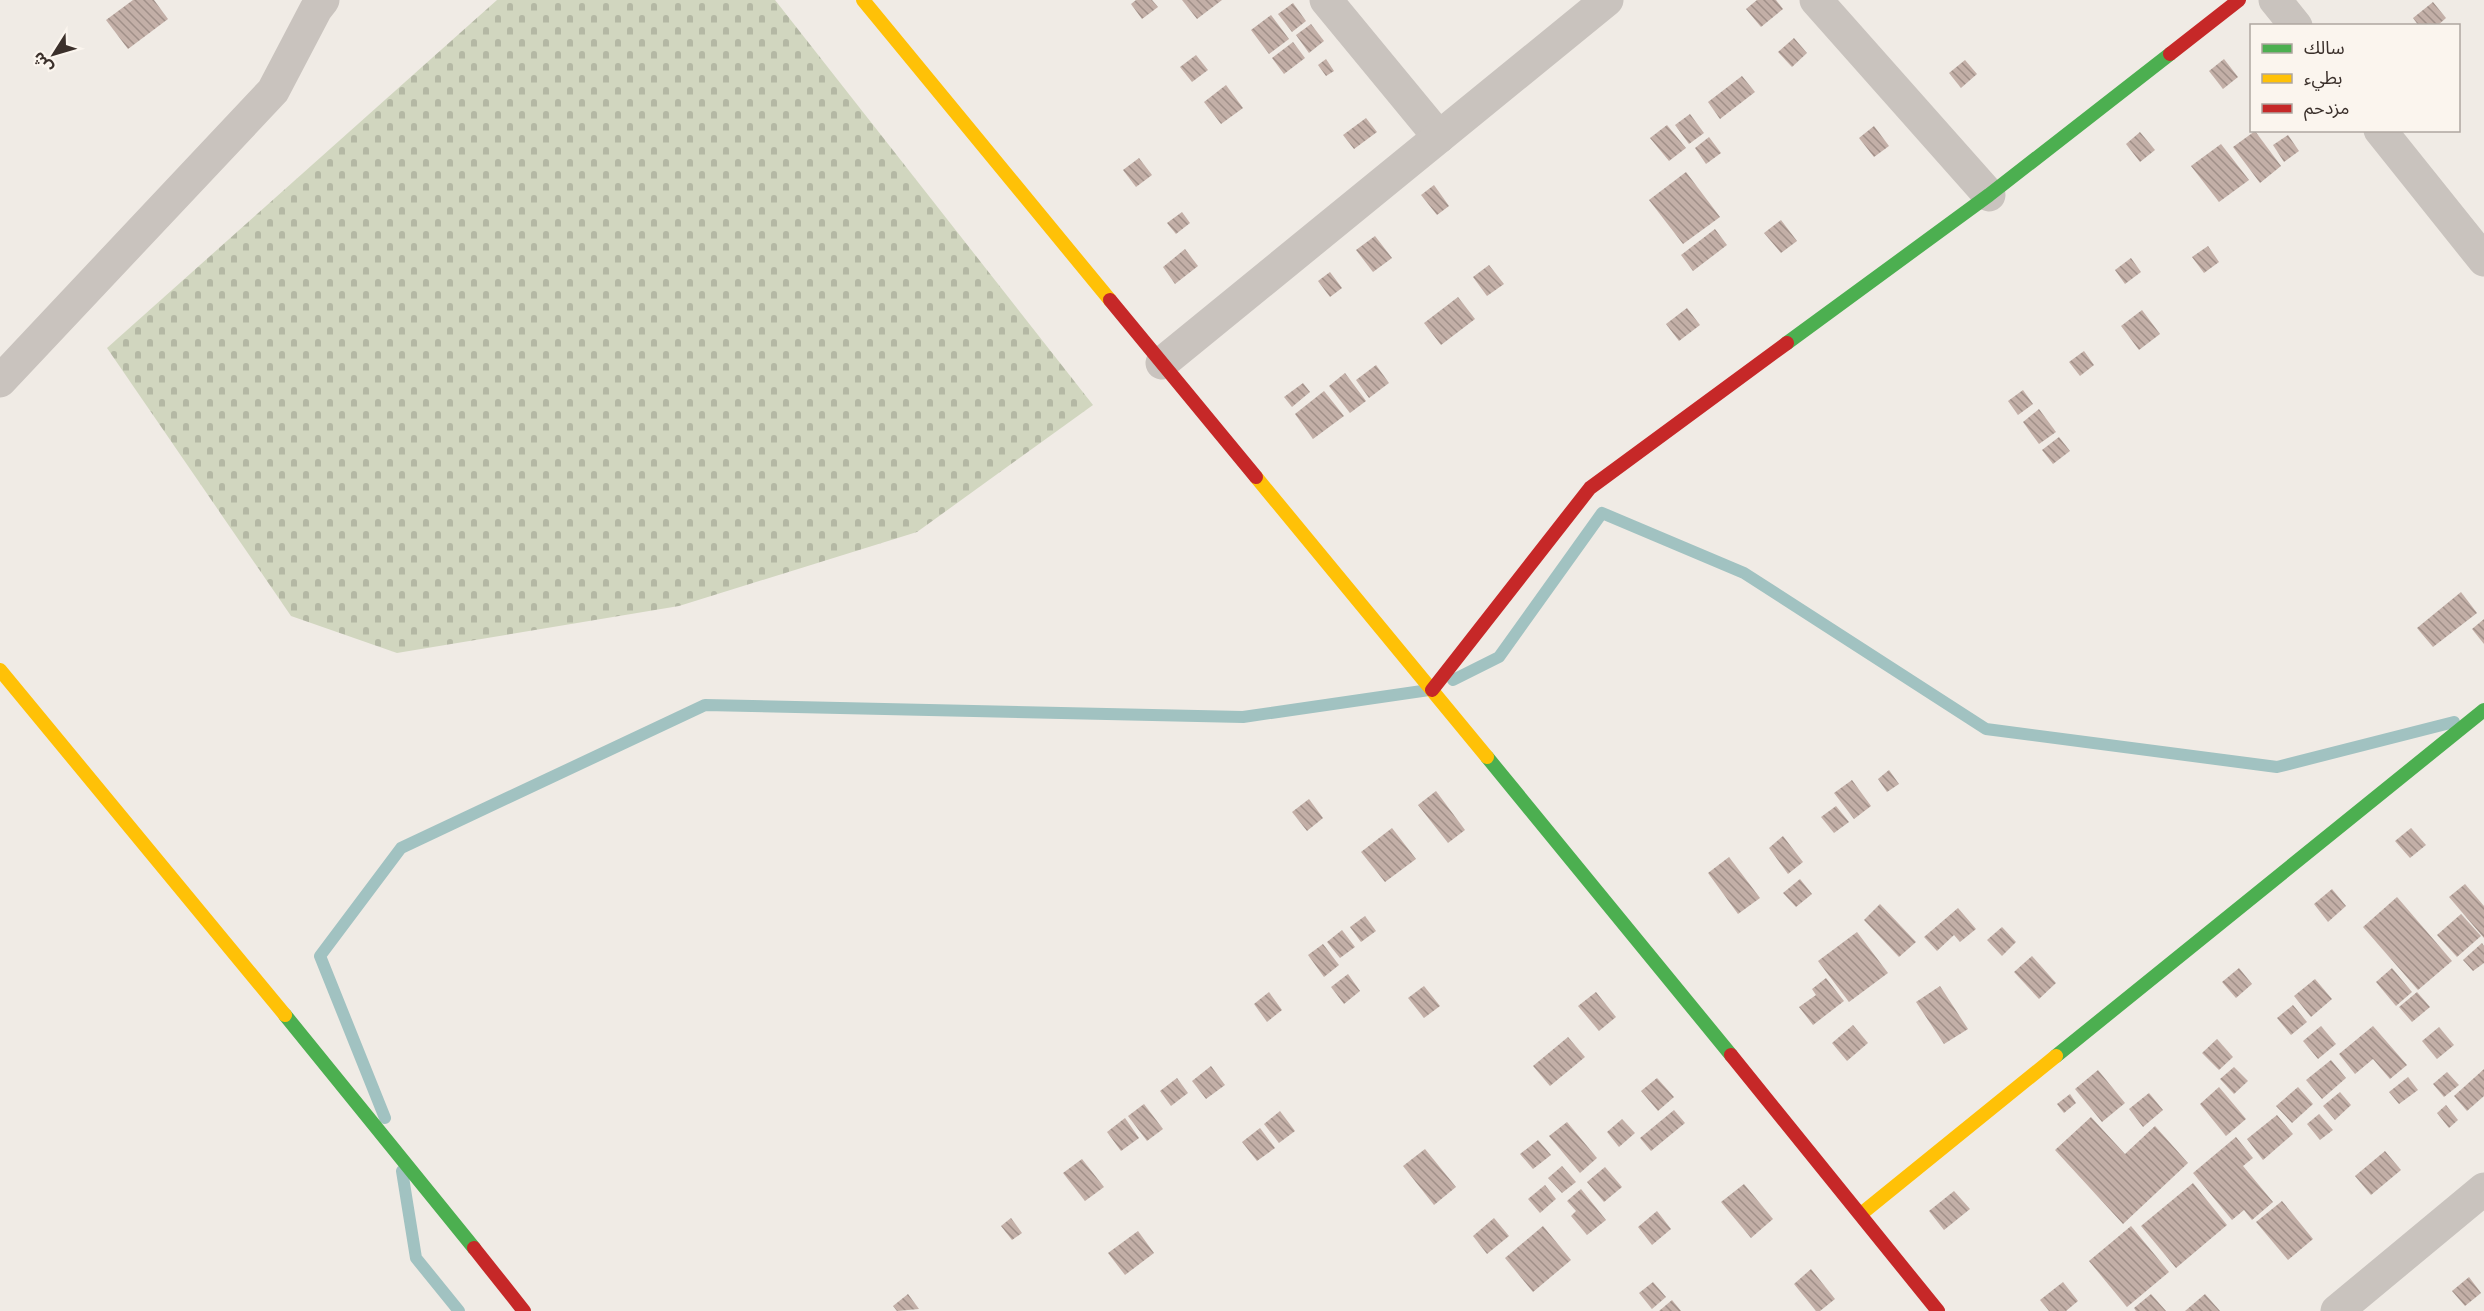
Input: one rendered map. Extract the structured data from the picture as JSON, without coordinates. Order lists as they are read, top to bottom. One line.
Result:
{"legend":["سالك","بطيء","مزدحم"],"north":"bottom left"}
